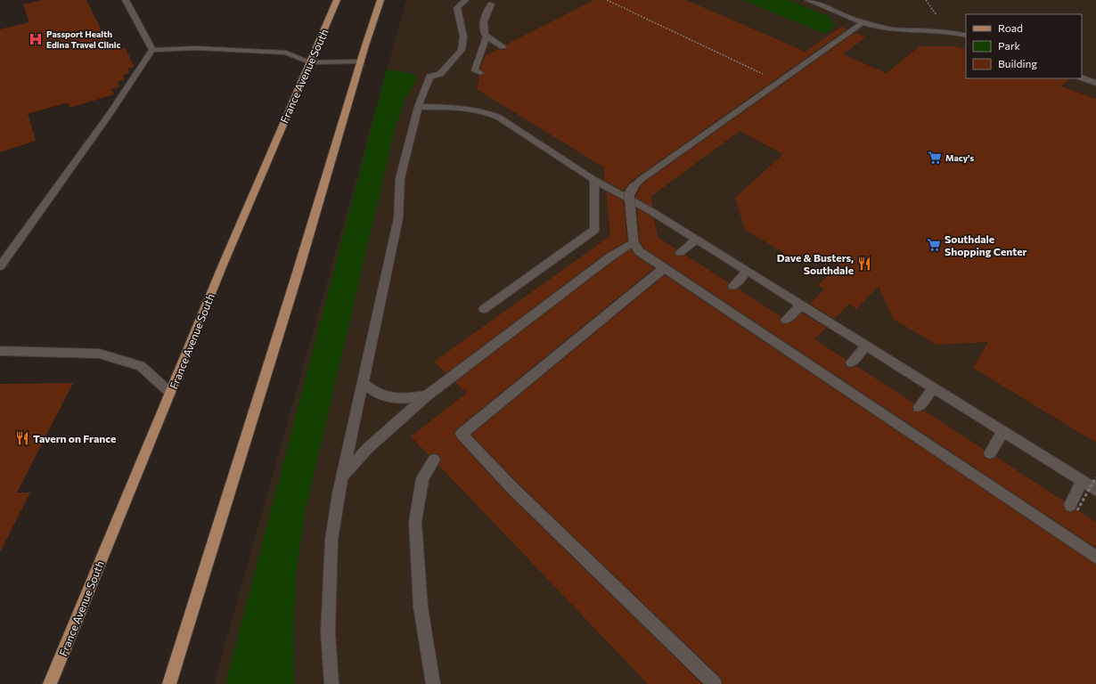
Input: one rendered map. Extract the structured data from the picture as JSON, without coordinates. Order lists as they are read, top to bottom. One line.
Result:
{"streets":{"main road":["France Avenue South"]},"places":{"hospital":["Passport Health Edina Travel Clinic"],"supermarket":["Macy's","Southdale Shopping Center"],"restaurant":["Dave & Busters, Southdale","Tavern on France"]},"legend":["Road","Park","Building"]}
